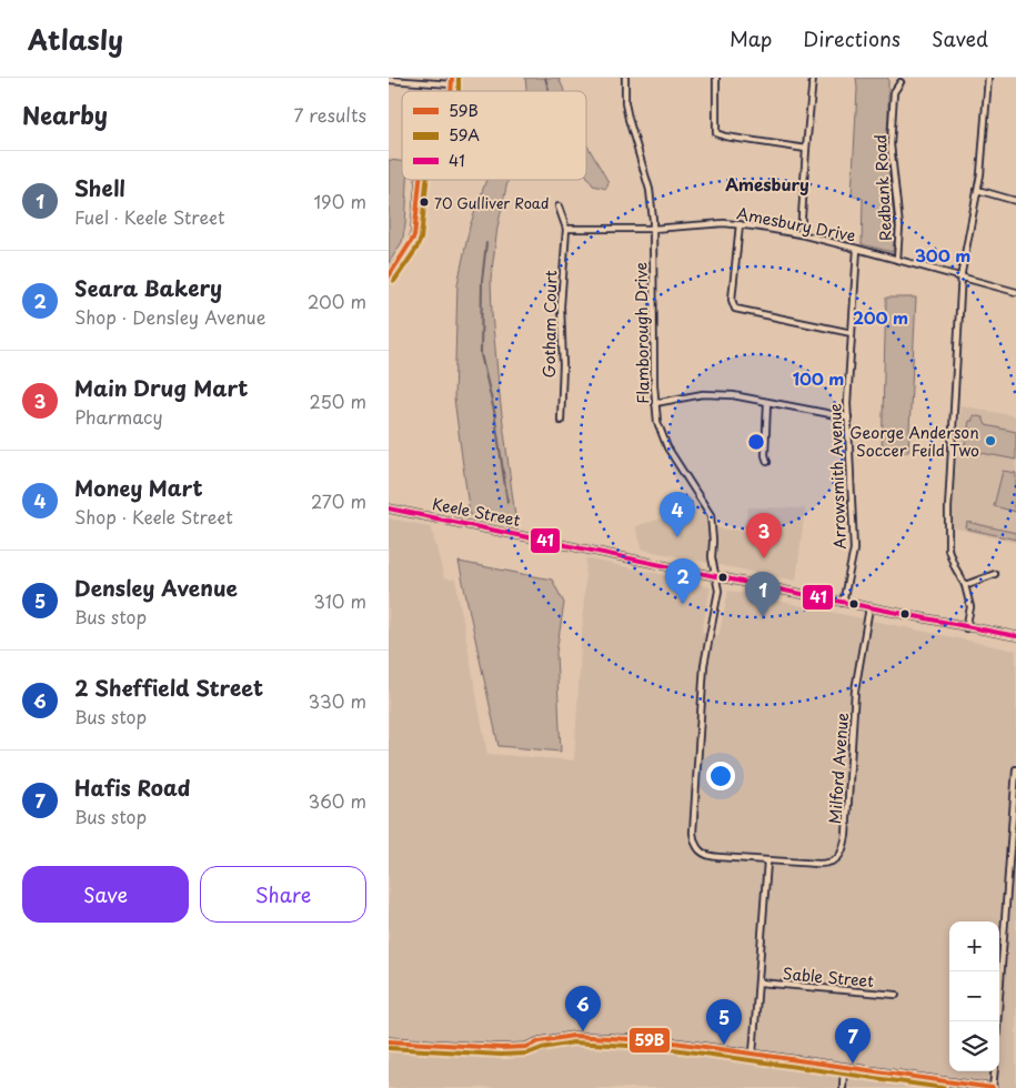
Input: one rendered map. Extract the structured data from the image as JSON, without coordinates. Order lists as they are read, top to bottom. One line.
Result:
{"streets":{"street":["Redbank Road","Amesbury Drive","Gotham Court","Flamborough Drive","Arrowsmith Avenue","Keele Street","Milford Avenue","Sable Street"]},"crossings":[["Redbank Road","Amesbury Drive"],["Amesbury Drive","Gotham Court"],["Amesbury Drive","Flamborough Drive"],["Amesbury Drive","Arrowsmith Avenue"],["Flamborough Drive","Keele Street"],["Flamborough Drive","Milford Avenue"],["Arrowsmith Avenue","Keele Street"],["Keele Street","Milford Avenue"]],"districts":["Amesbury"],"places":["70 Gulliver Road","George Anderson Soccer Feild Two"],"lines":["transit line 59B","transit line 59A","transit line 41"],"legend":["59B","59A","41"],"page":{"header":"Atlasly","nav":["Map","Directions","Saved"],"heading":["Nearby","7 results"],"list":[{"mark":"1","name":"Shell","note":"Fuel · Keele Street","value":"190 m"},{"mark":"2","name":"Seara Bakery","note":"Shop · Densley Avenue","value":"200 m"},{"mark":"3","name":"Main Drug Mart","note":"Pharmacy","value":"250 m"},{"mark":"4","name":"Money Mart","note":"Shop · Keele Street","value":"270 m"},{"mark":"5","name":"Densley Avenue","note":"Bus stop","value":"310 m"},{"mark":"6","name":"2 Sheffield Street","note":"Bus stop","value":"330 m"},{"mark":"7","name":"Hafis Road","note":"Bus stop","value":"360 m"}],"pins":["4","3","2","1","6","5","7"],"buttons":["Save","Share"],"map_buttons":["+","−"]},"rings":["300 m","200 m","100 m"]}
